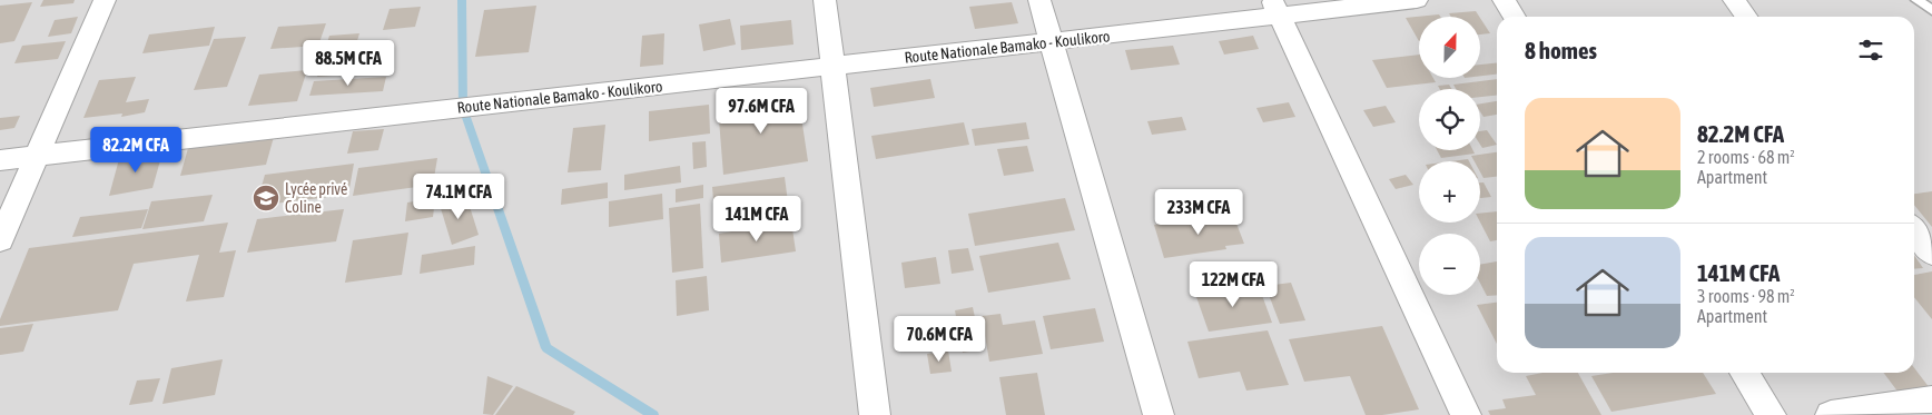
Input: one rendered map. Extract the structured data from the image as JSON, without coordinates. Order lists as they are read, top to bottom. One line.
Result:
{"streets":{"street":["Route Nationale Bamako - Koulikoro"]},"places":{"school or university":["Lycée privé Coline"]},"north":"top","page":{"map_buttons":["+","−"],"heading":"8 homes","price":["88.5M CFA","97.6M CFA","82.2M CFA","74.1M CFA","233M CFA","141M CFA","122M CFA","70.6M CFA"],"list":[{"name":"82.2M CFA","note":"2 rooms · 68 m² · Apartment"},{"name":"141M CFA","note":"3 rooms · 98 m² · Apartment"}]}}
